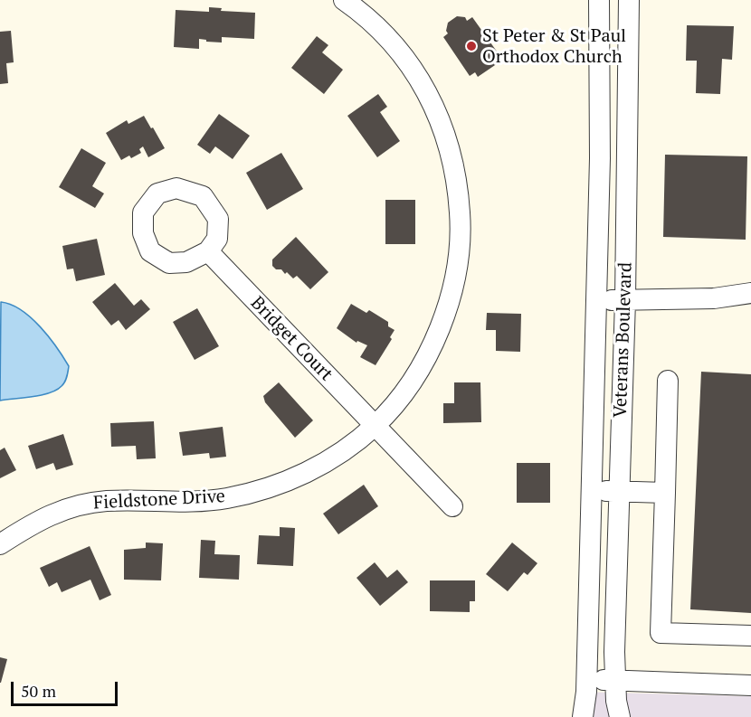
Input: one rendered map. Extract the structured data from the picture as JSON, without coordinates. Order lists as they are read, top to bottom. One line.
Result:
{"streets":{"street":["Bridget Court","Veterans Boulevard","Fieldstone Drive"]},"crossings":[["Bridget Court","Fieldstone Drive"]],"places":["St Peter & St Paul Orthodox Church"],"scale_bar":"50 m"}
